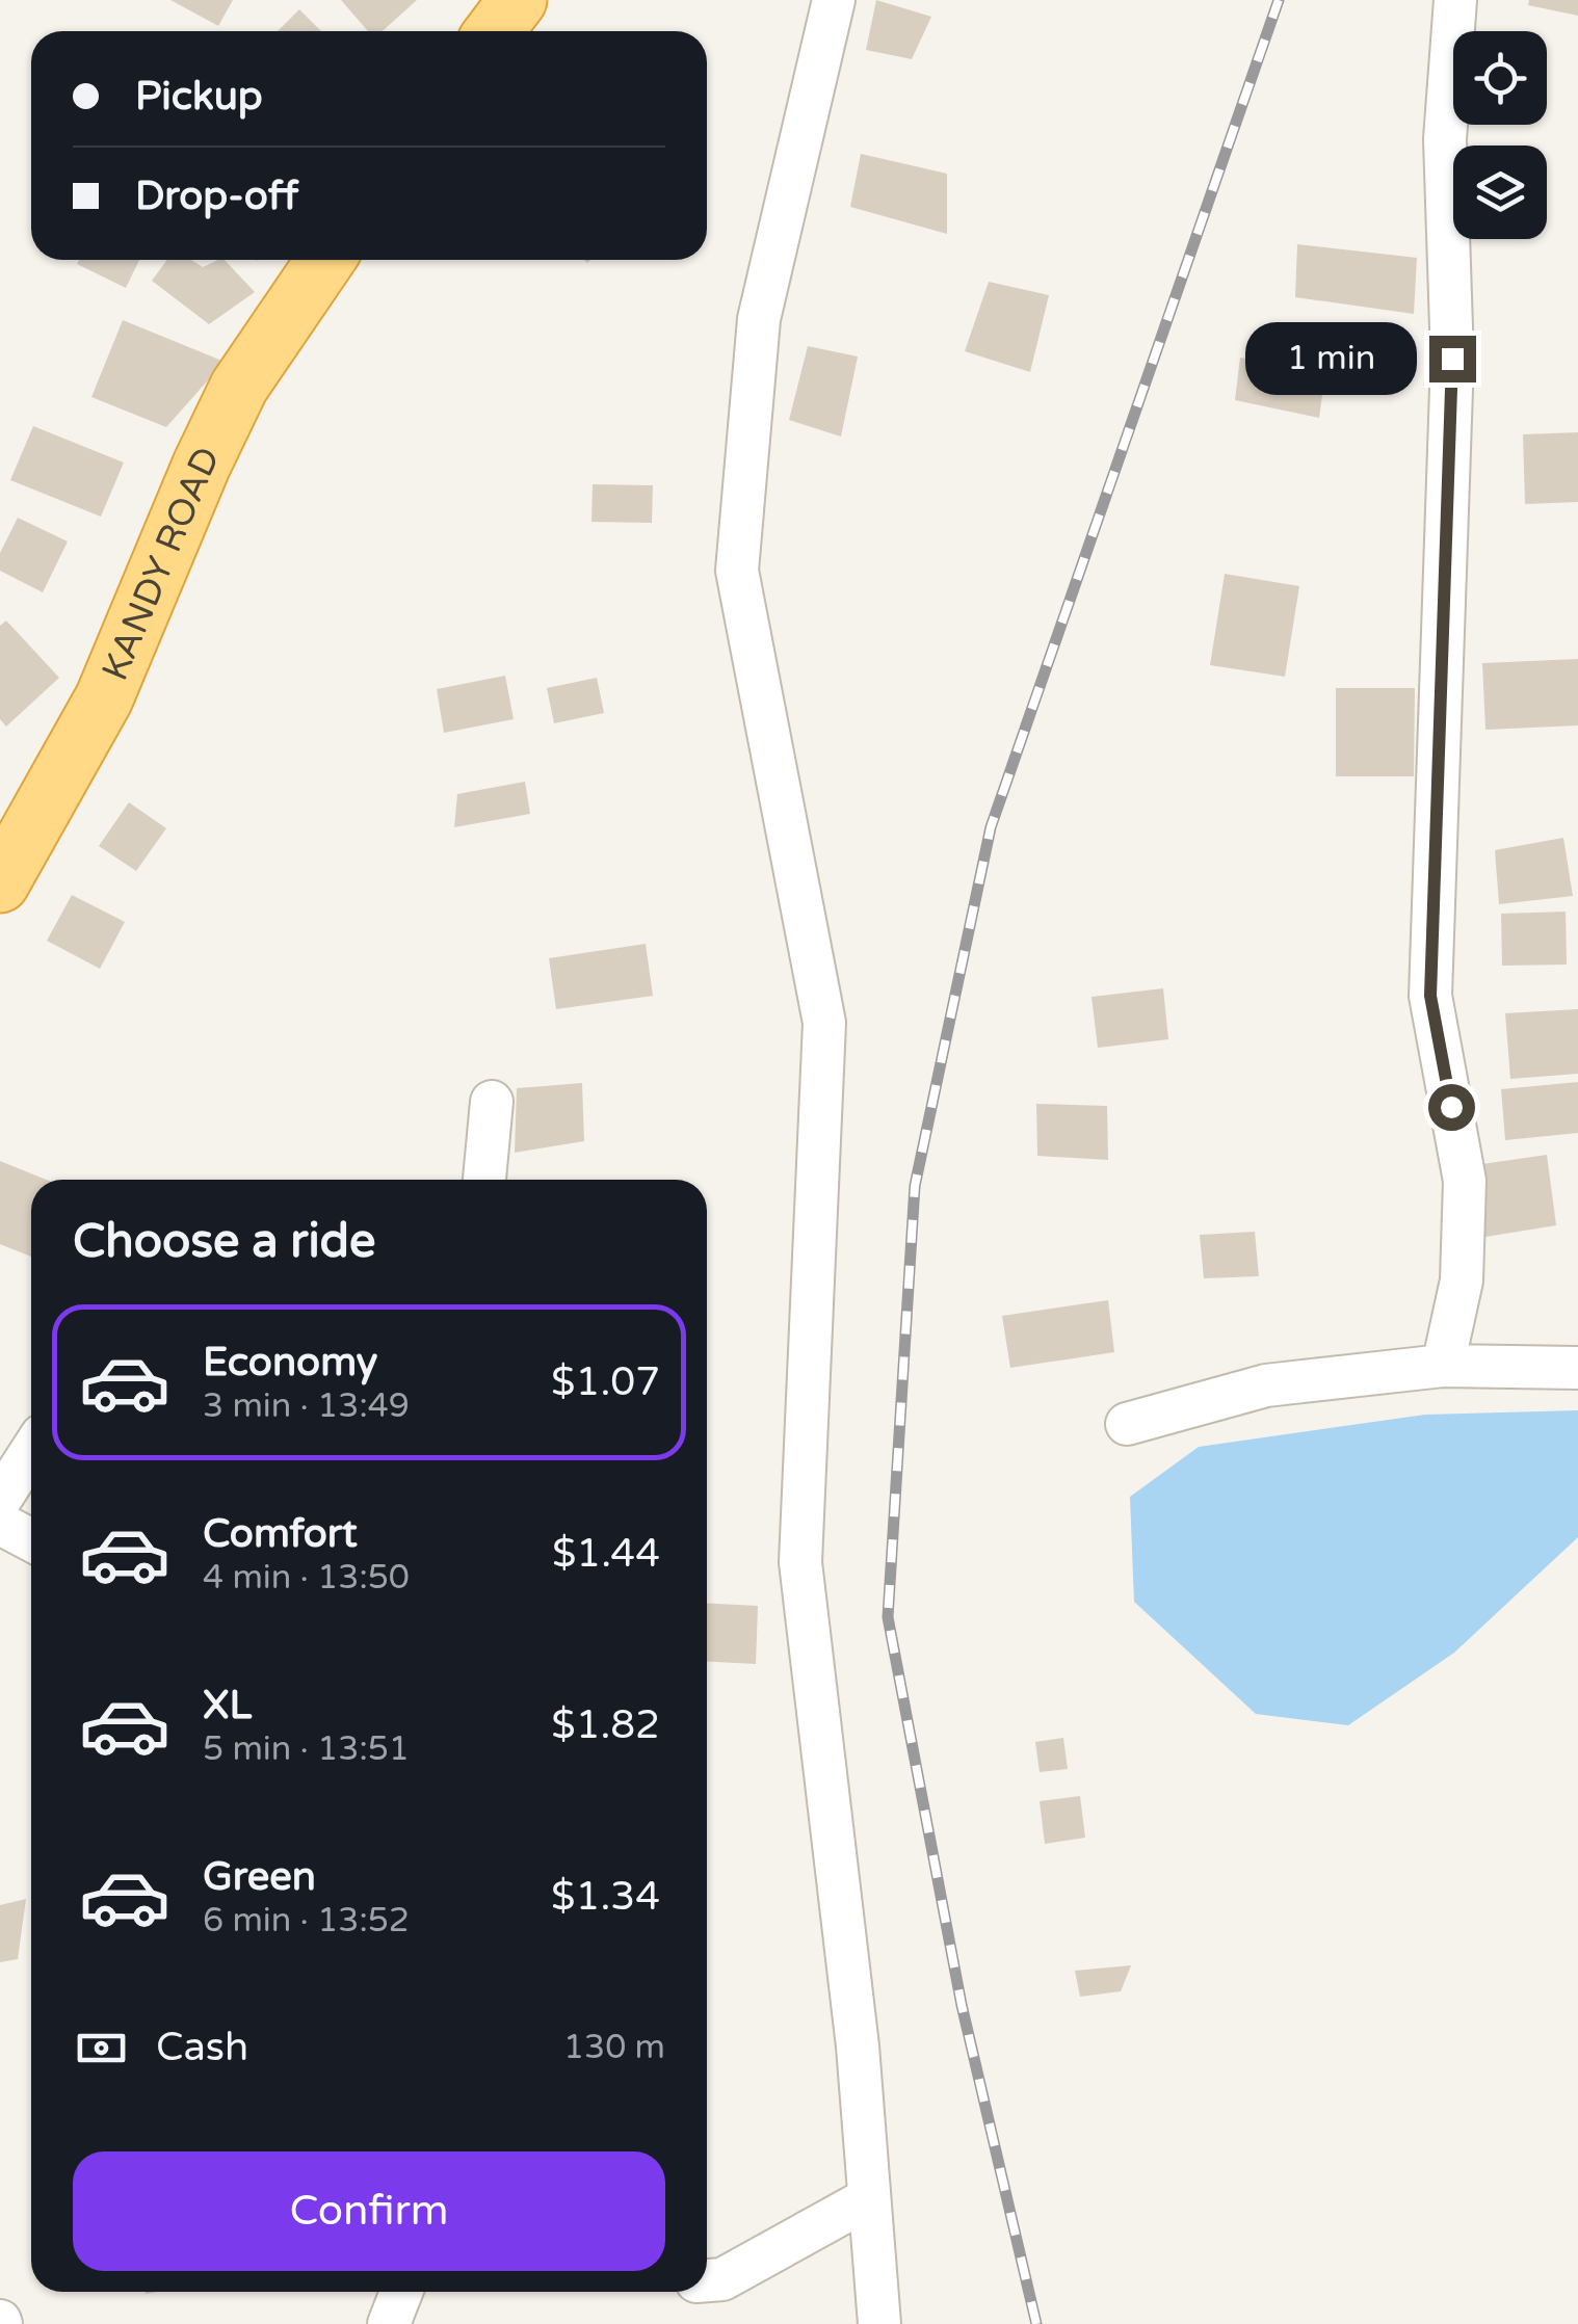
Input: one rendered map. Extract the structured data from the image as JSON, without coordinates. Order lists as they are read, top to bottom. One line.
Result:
{"streets":{"highway":["KANDY ROAD"]},"page":{"banner":["Pickup","Drop-off"],"bubble":"1 min","heading":"Choose a ride","list":[{"name":"Economy","note":"3 min · 13:49","value":"$1.07"},{"name":"Comfort","note":"4 min · 13:50","value":"$1.44"},{"name":"XL","note":"5 min · 13:51","value":"$1.82"},{"name":"Green","note":"6 min · 13:52","value":"$1.34"}],"pay":["Cash","130 m"],"buttons":"Confirm"}}
